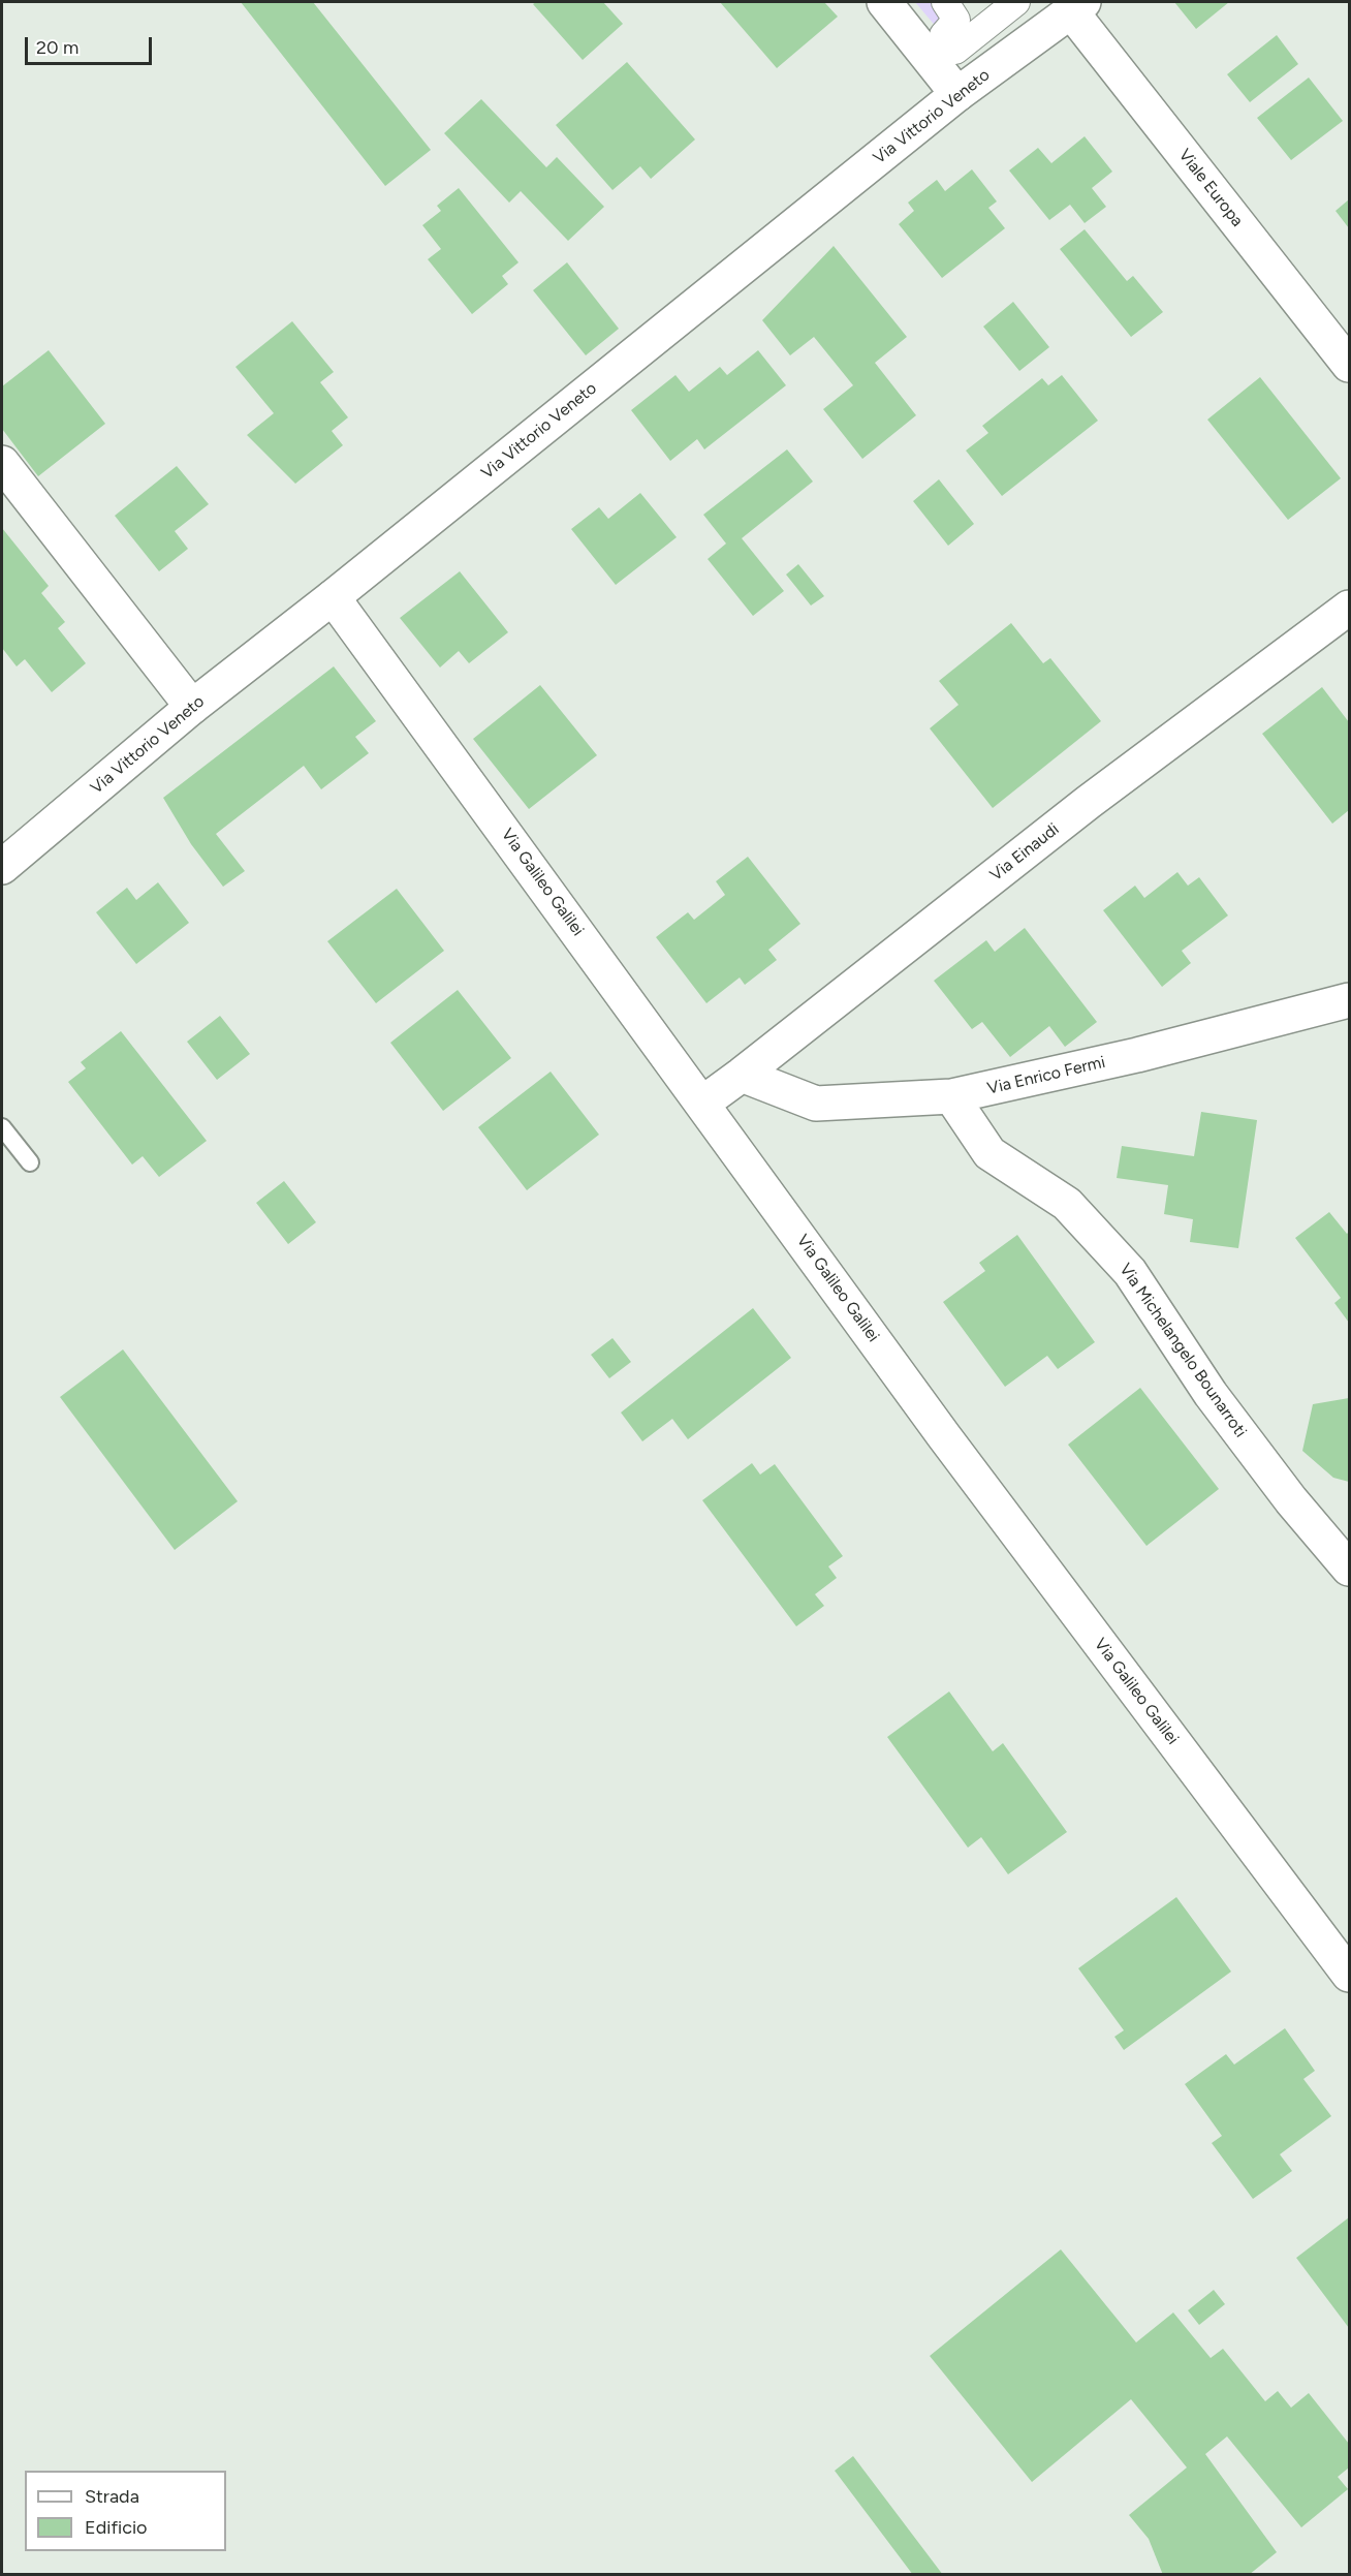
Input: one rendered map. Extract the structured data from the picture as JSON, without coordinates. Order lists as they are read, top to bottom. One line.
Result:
{"streets":{"street":["Via Vittorio Veneto","Viale Europa","Via Einaudi","Via Galileo Galilei","Via Enrico Fermi","Via Michelangelo Bounarroti"]},"crossings":[["Via Vittorio Veneto","Viale Europa"],["Via Vittorio Veneto","Via Galileo Galilei"],["Via Einaudi","Via Galileo Galilei"],["Via Einaudi","Via Enrico Fermi"],["Via Enrico Fermi","Via Michelangelo Bounarroti"]],"legend":["Strada","Edificio"],"scale_bar":"20 m"}
